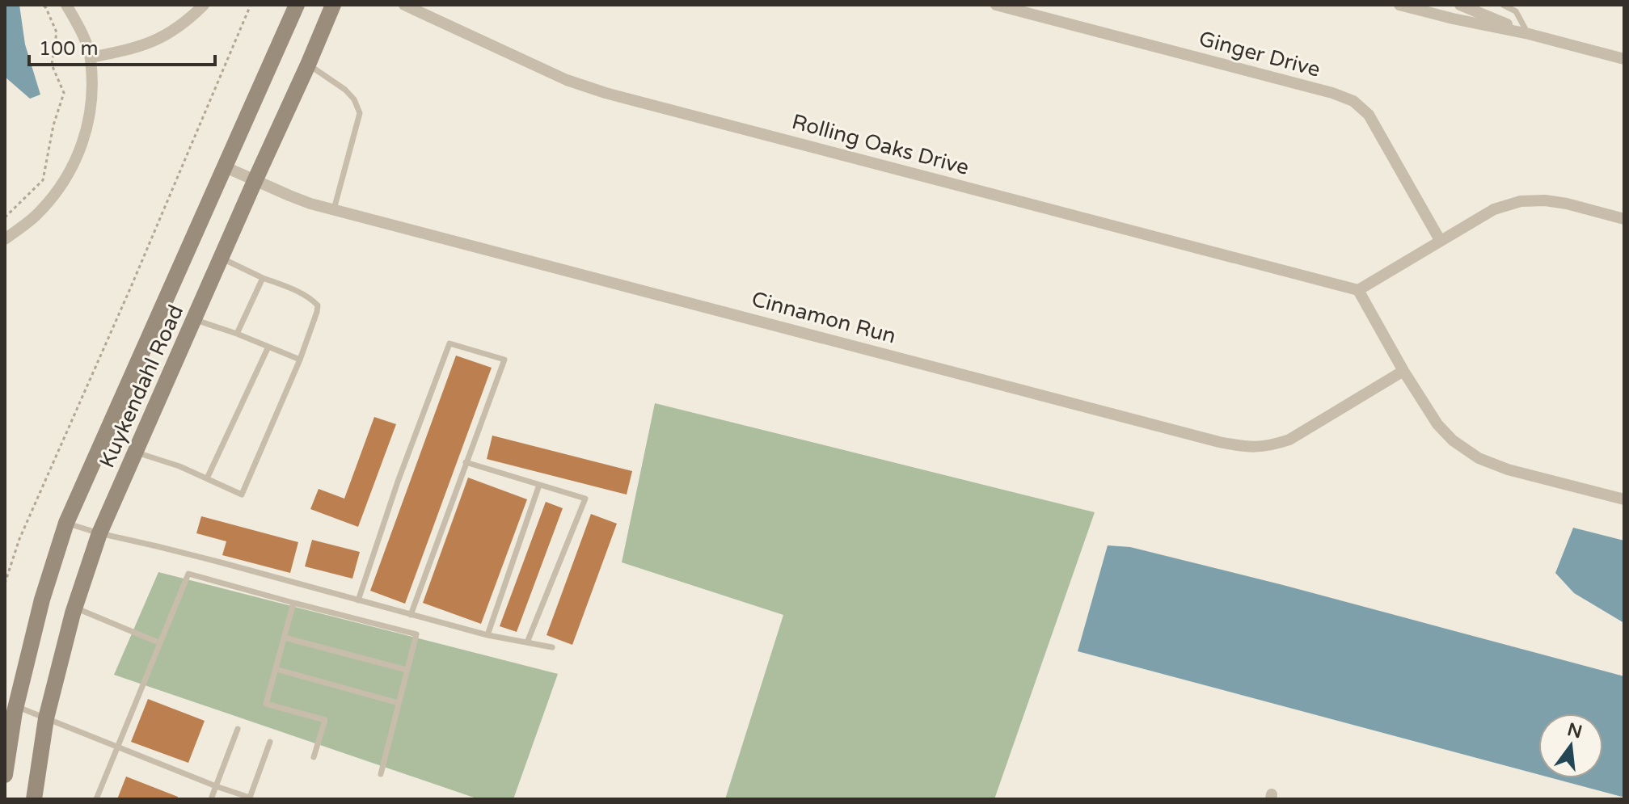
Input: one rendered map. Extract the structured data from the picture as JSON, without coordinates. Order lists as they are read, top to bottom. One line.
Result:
{"streets":{"main road":["Kuykendahl Road"],"street":["Ginger Drive","Rolling Oaks Drive","Cinnamon Run"]},"crossings":[["Cinnamon Run","Kuykendahl Road"]],"scale_bar":"100 m","north":"top"}
